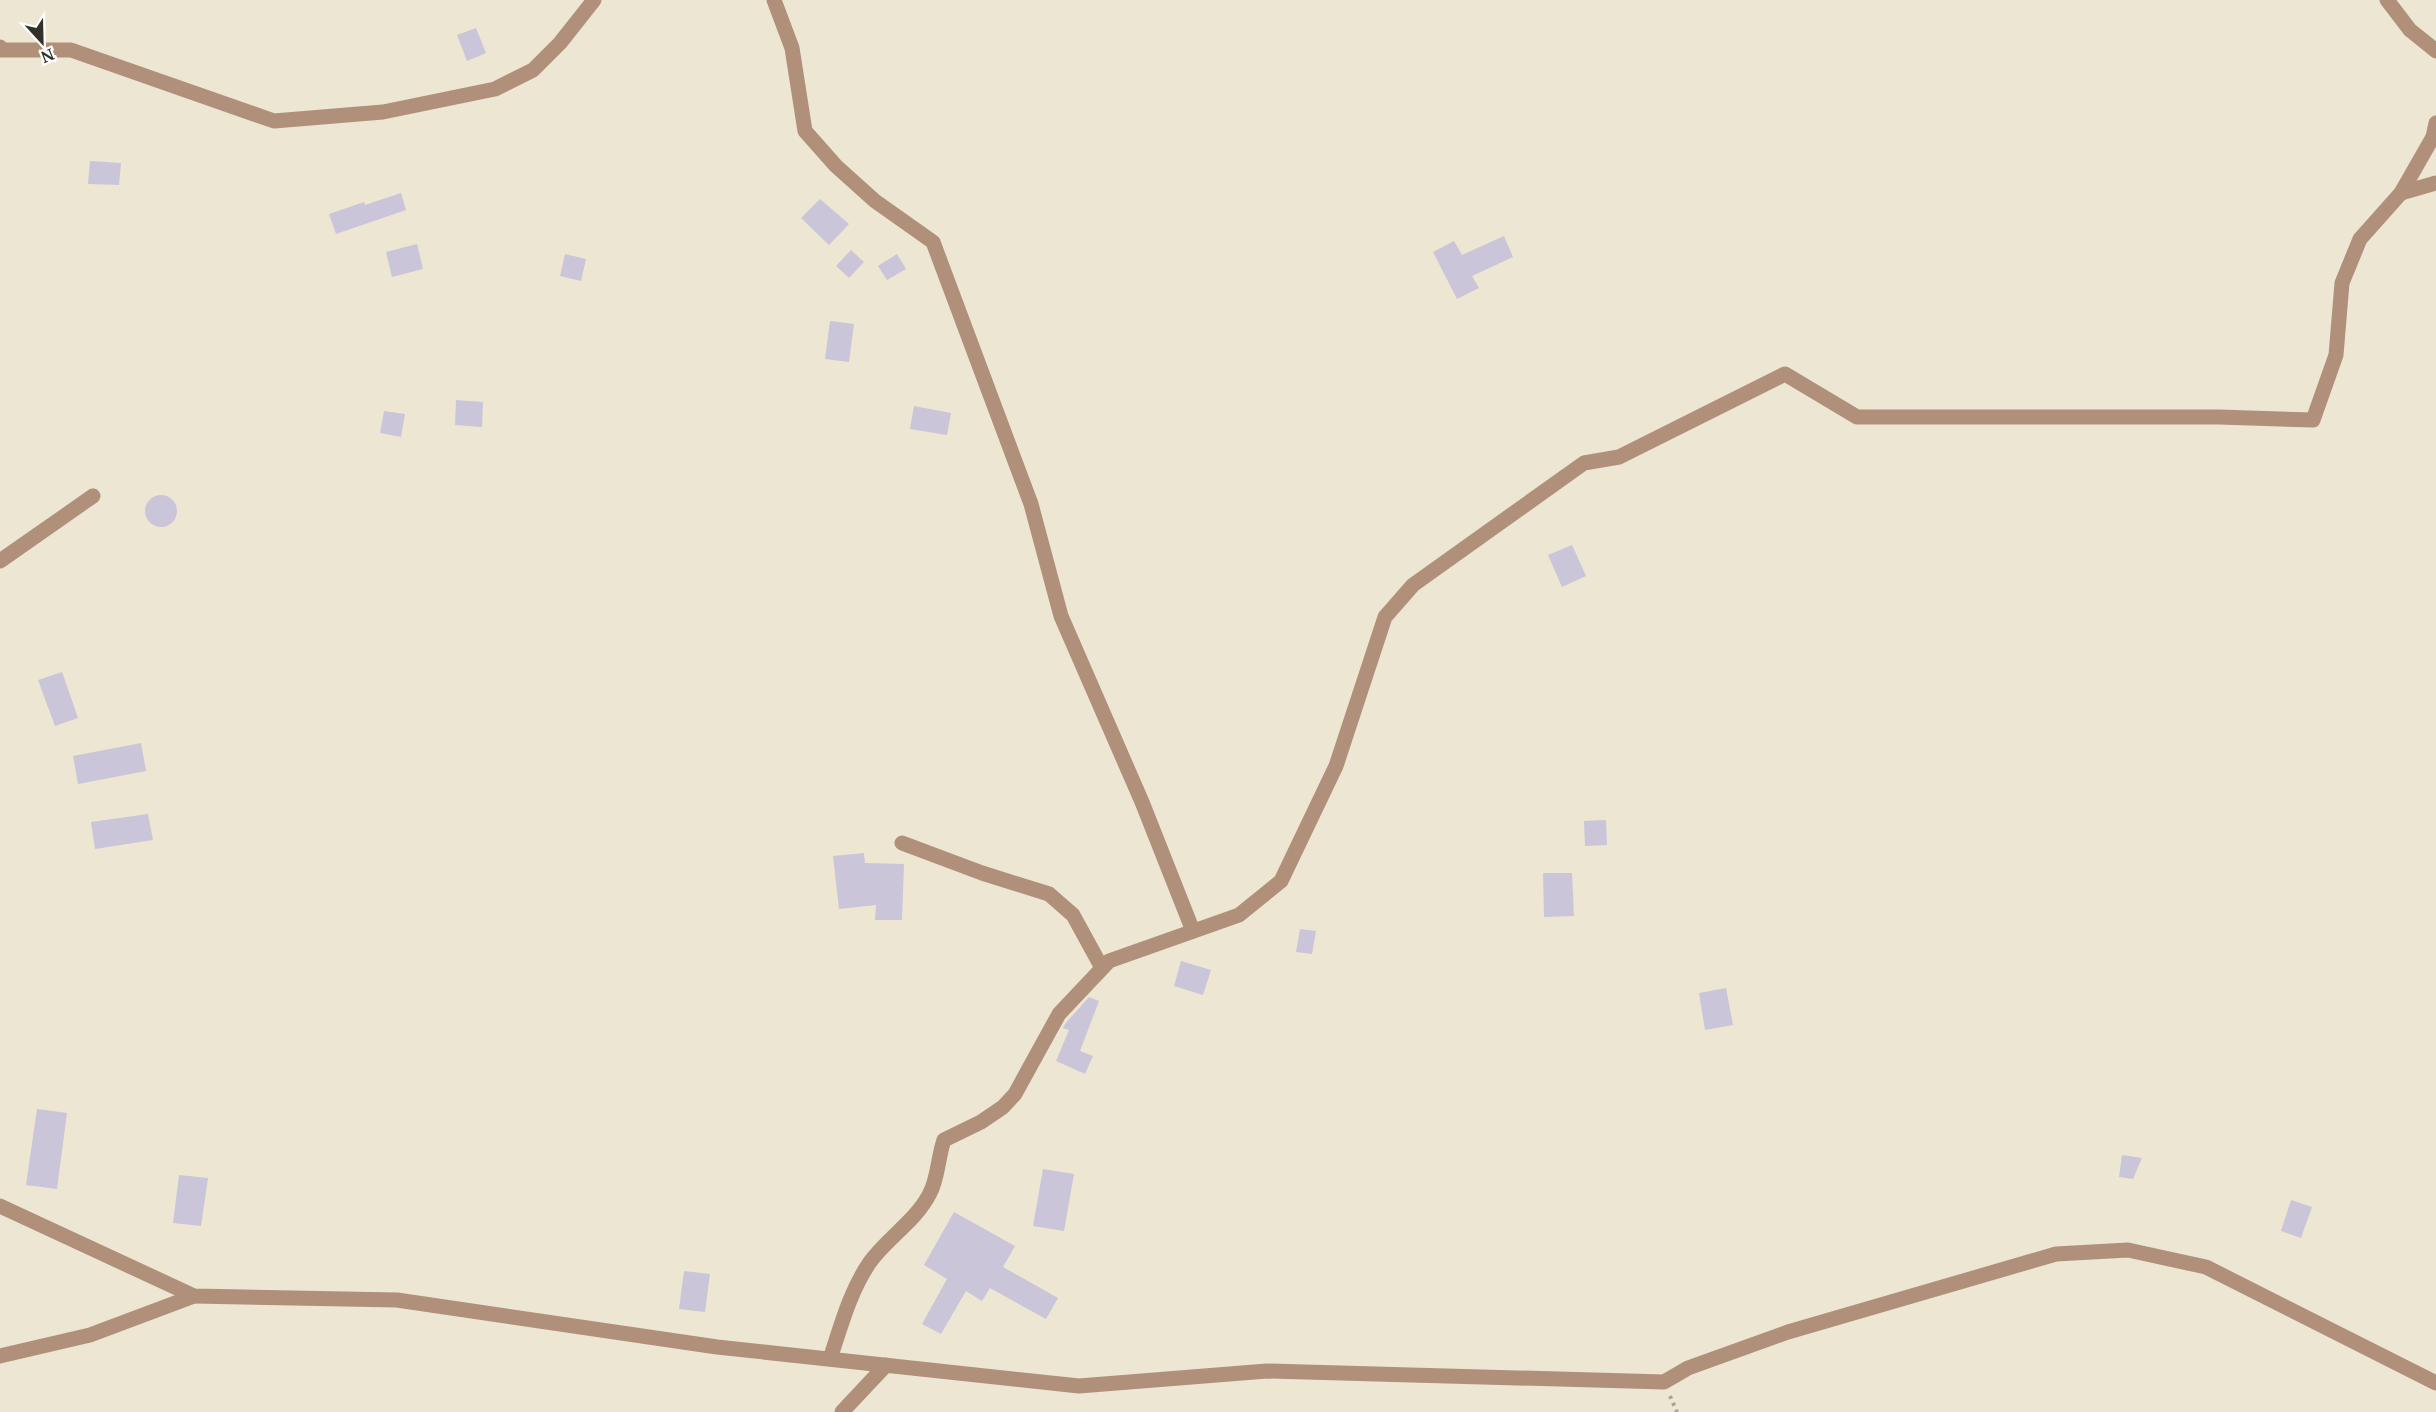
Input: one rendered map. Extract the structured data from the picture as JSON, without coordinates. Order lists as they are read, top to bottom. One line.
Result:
{"north":"bottom"}
